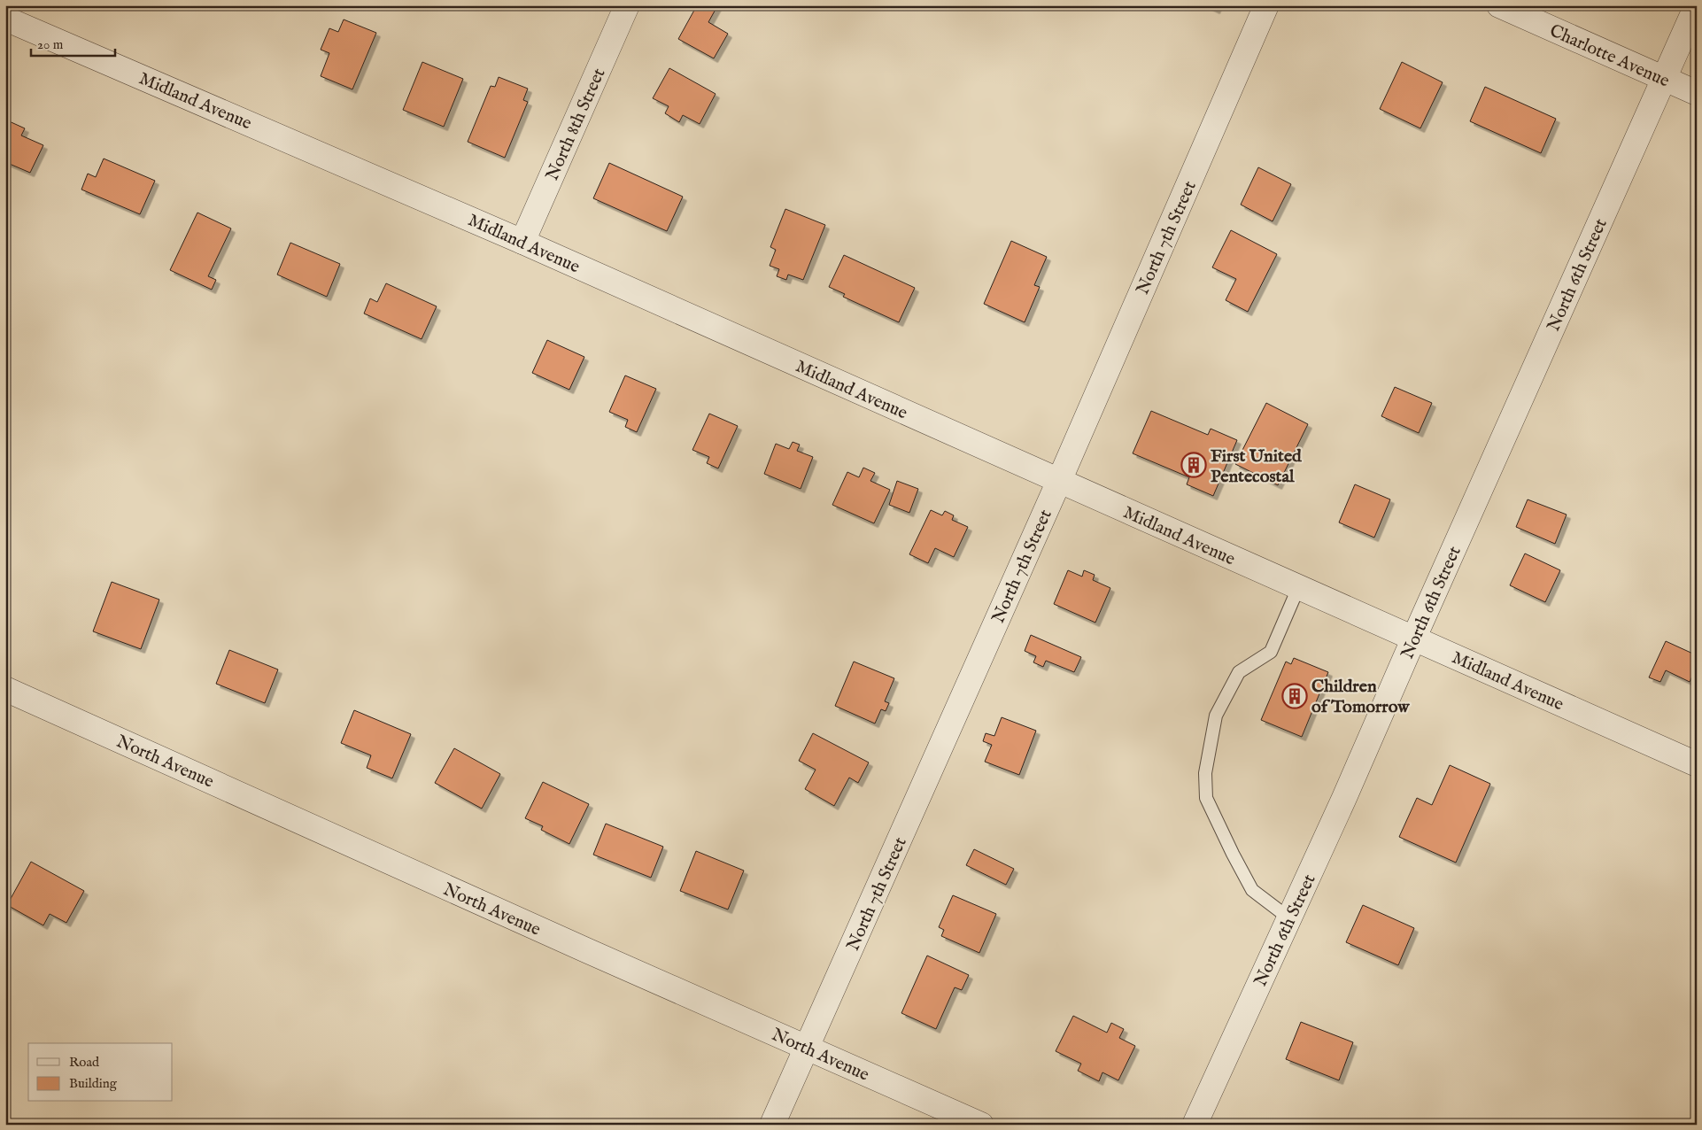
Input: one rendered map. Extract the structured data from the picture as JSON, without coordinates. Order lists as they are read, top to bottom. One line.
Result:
{"streets":{"street":["Charlotte Avenue","Midland Avenue","North 8th Street","North 7th Street","North 6th Street","North Avenue"]},"crossings":[["Charlotte Avenue","North 6th Street"],["Midland Avenue","North 8th Street"],["Midland Avenue","North 7th Street"],["Midland Avenue","North 6th Street"],["North 7th Street","North Avenue"]],"places":{"building":["First United Pentecostal","Children of Tomorrow"]},"legend":["Road","Building"],"scale_bar":"20 m"}
